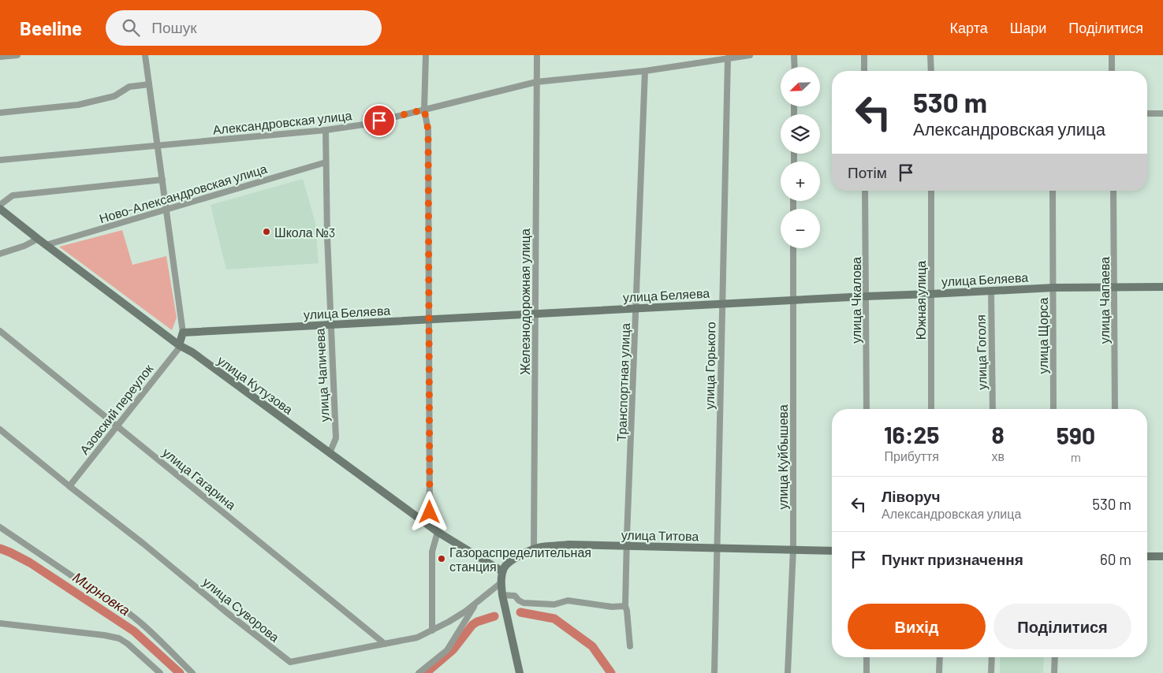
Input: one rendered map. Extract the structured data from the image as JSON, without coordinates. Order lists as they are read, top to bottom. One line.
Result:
{"streets":{"main road":["улица Беляева","улица Кутузова","улица Титова"],"street":["Александровская улица","Ново-Александровская улица","улица Чкалова","Южная улица","улица Чапаева","Железнодорожная улица","улица Щорса","улица Гоголя","улица Горького","улица Чапичева","Транспортная улица","Азовский переулок","улица Куйбышева","улица Гагарина","улица Суворова"]},"crossings":[["Александровская улица","Железнодорожная улица"],["Александровская улица","улица Горького"],["Александровская улица","улица Чапичева"],["Александровская улица","Транспортная улица"],["Ново-Александровская улица","улица Чапичева"],["Ново-Александровская улица","улица Кутузова"],["улица Беляева","улица Чкалова"],["улица Беляева","Южная улица"],["улица Беляева","улица Чапаева"],["улица Беляева","Железнодорожная улица"],["улица Беляева","улица Щорса"],["улица Беляева","улица Гоголя"],["улица Беляева","улица Горького"],["улица Беляева","улица Чапичева"],["улица Беляева","Транспортная улица"],["улица Беляева","улица Куйбышева"],["Железнодорожная улица","улица Титова"],["улица Горького","улица Титова"],["улица Чапичева","улица Кутузова"],["Транспортная улица","улица Титова"],["улица Кутузова","Азовский переулок"],["улица Кутузова","улица Титова"],["Азовский переулок","улица Гагарина"],["Азовский переулок","улица Суворова"],["улица Куйбышева","улица Титова"],["улица Гагарина","улица Суворова"]],"water":["Мирновка"],"places":["Школа №3","Газораспределительная станция"],"north":"bottom left","page":{"header":"Beeline","search":"Пошук","nav":["Карта","Шари","Поділитися"],"map_buttons":["+","−"],"turn":["530 m","Александровская улица"],"then":"Потім","eta":["16:25","Прибуття","8","хв","590","m"],"list":[{"name":"Ліворуч","note":"Александровская улица","value":"530 m"},{"name":"Пункт призначення","value":"60 m"}],"buttons":["Вихід","Поділитися"]}}
